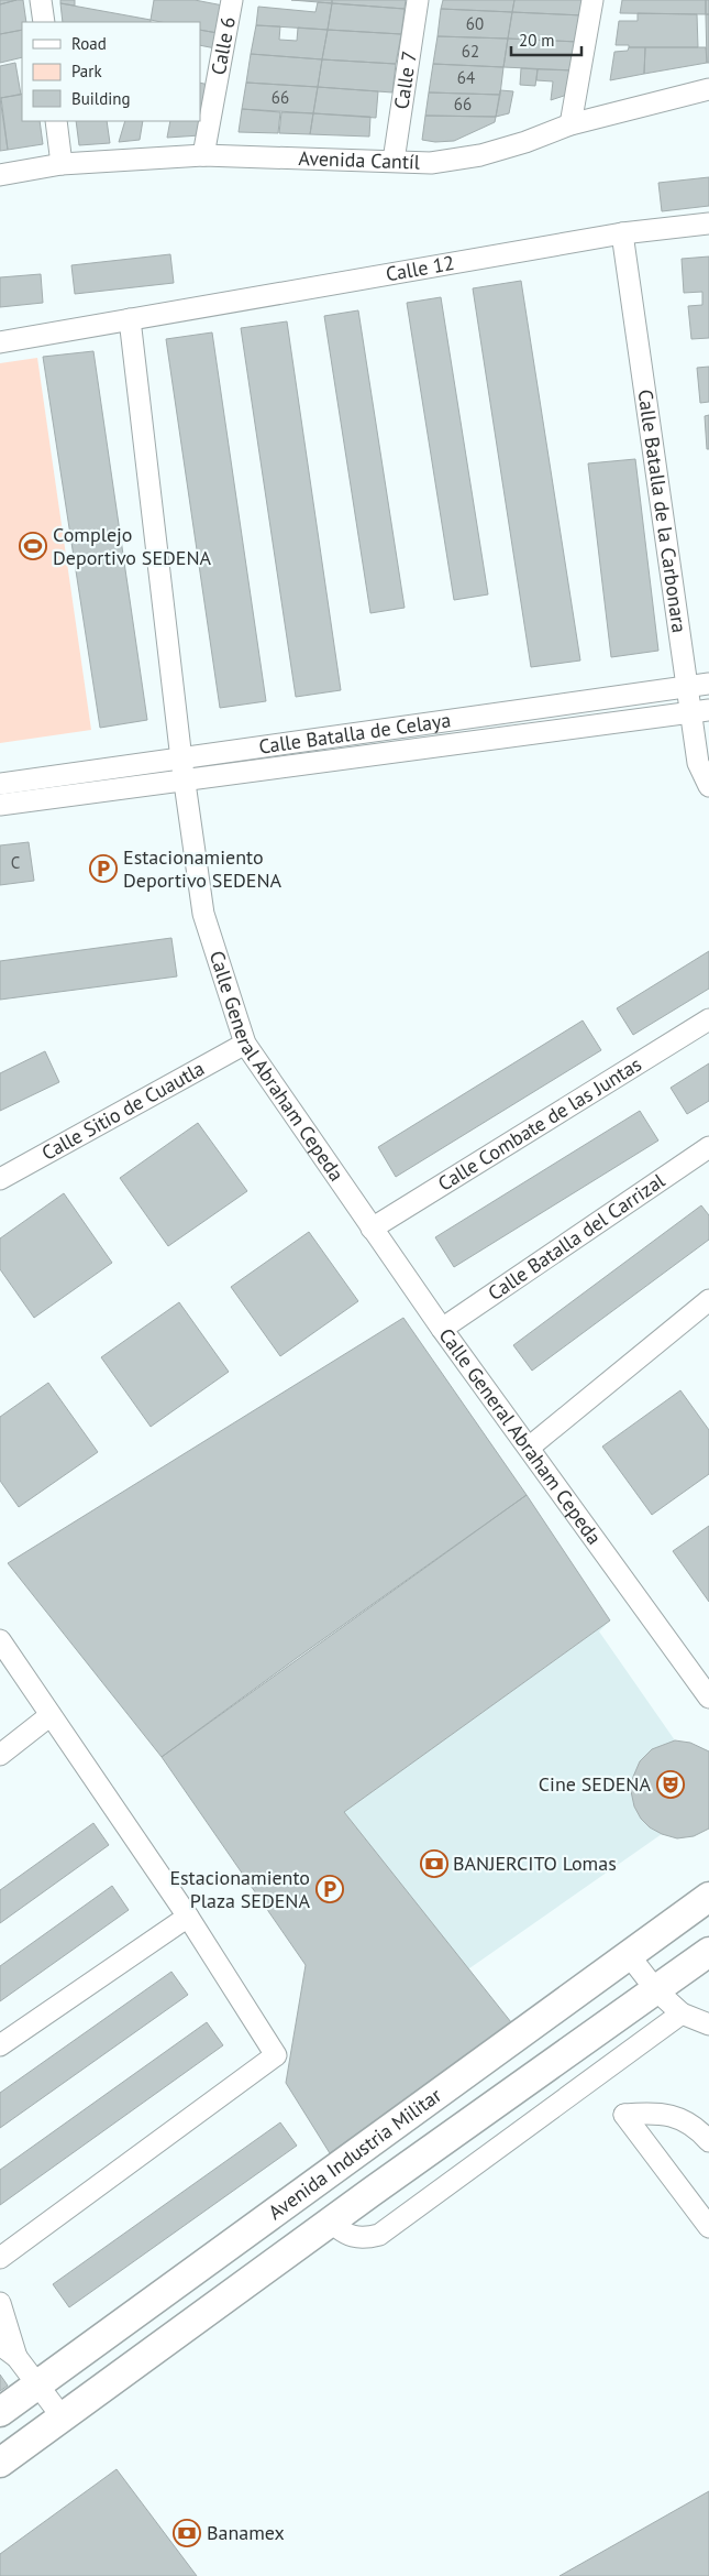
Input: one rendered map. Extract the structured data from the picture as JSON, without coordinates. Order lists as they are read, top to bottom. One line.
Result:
{"streets":{"main road":["Avenida Industria Militar"],"street":["Calle 6","Calle 7","Avenida Cantíl","Calle 12","Calle Batalla de la Carbonara","Calle Batalla de Celaya","Calle General Abraham Cepeda","Calle Sitio de Cuautla","Calle Combate de las Juntas","Calle Batalla del Carrizal"]},"crossings":[["Calle 6","Avenida Cantíl"],["Calle 7","Avenida Cantíl"],["Calle 12","Calle Batalla de la Carbonara"],["Calle 12","Calle General Abraham Cepeda"],["Calle Batalla de la Carbonara","Calle Batalla de Celaya"],["Calle Batalla de Celaya","Calle General Abraham Cepeda"],["Calle General Abraham Cepeda","Calle Sitio de Cuautla"],["Calle General Abraham Cepeda","Calle Combate de las Juntas"],["Calle General Abraham Cepeda","Calle Batalla del Carrizal"]],"places":{"sports":["Complejo Deportivo SEDENA"],"parking":["Estacionamiento Deportivo SEDENA","Estacionamiento Plaza SEDENA"],"theatre":["Cine SEDENA"],"bank":["BANJERCITO Lomas","Banamex"]},"house_numbers":["60","62","64","66","66","C"],"legend":["Road","Park","Building"],"scale_bar":"20 m"}
